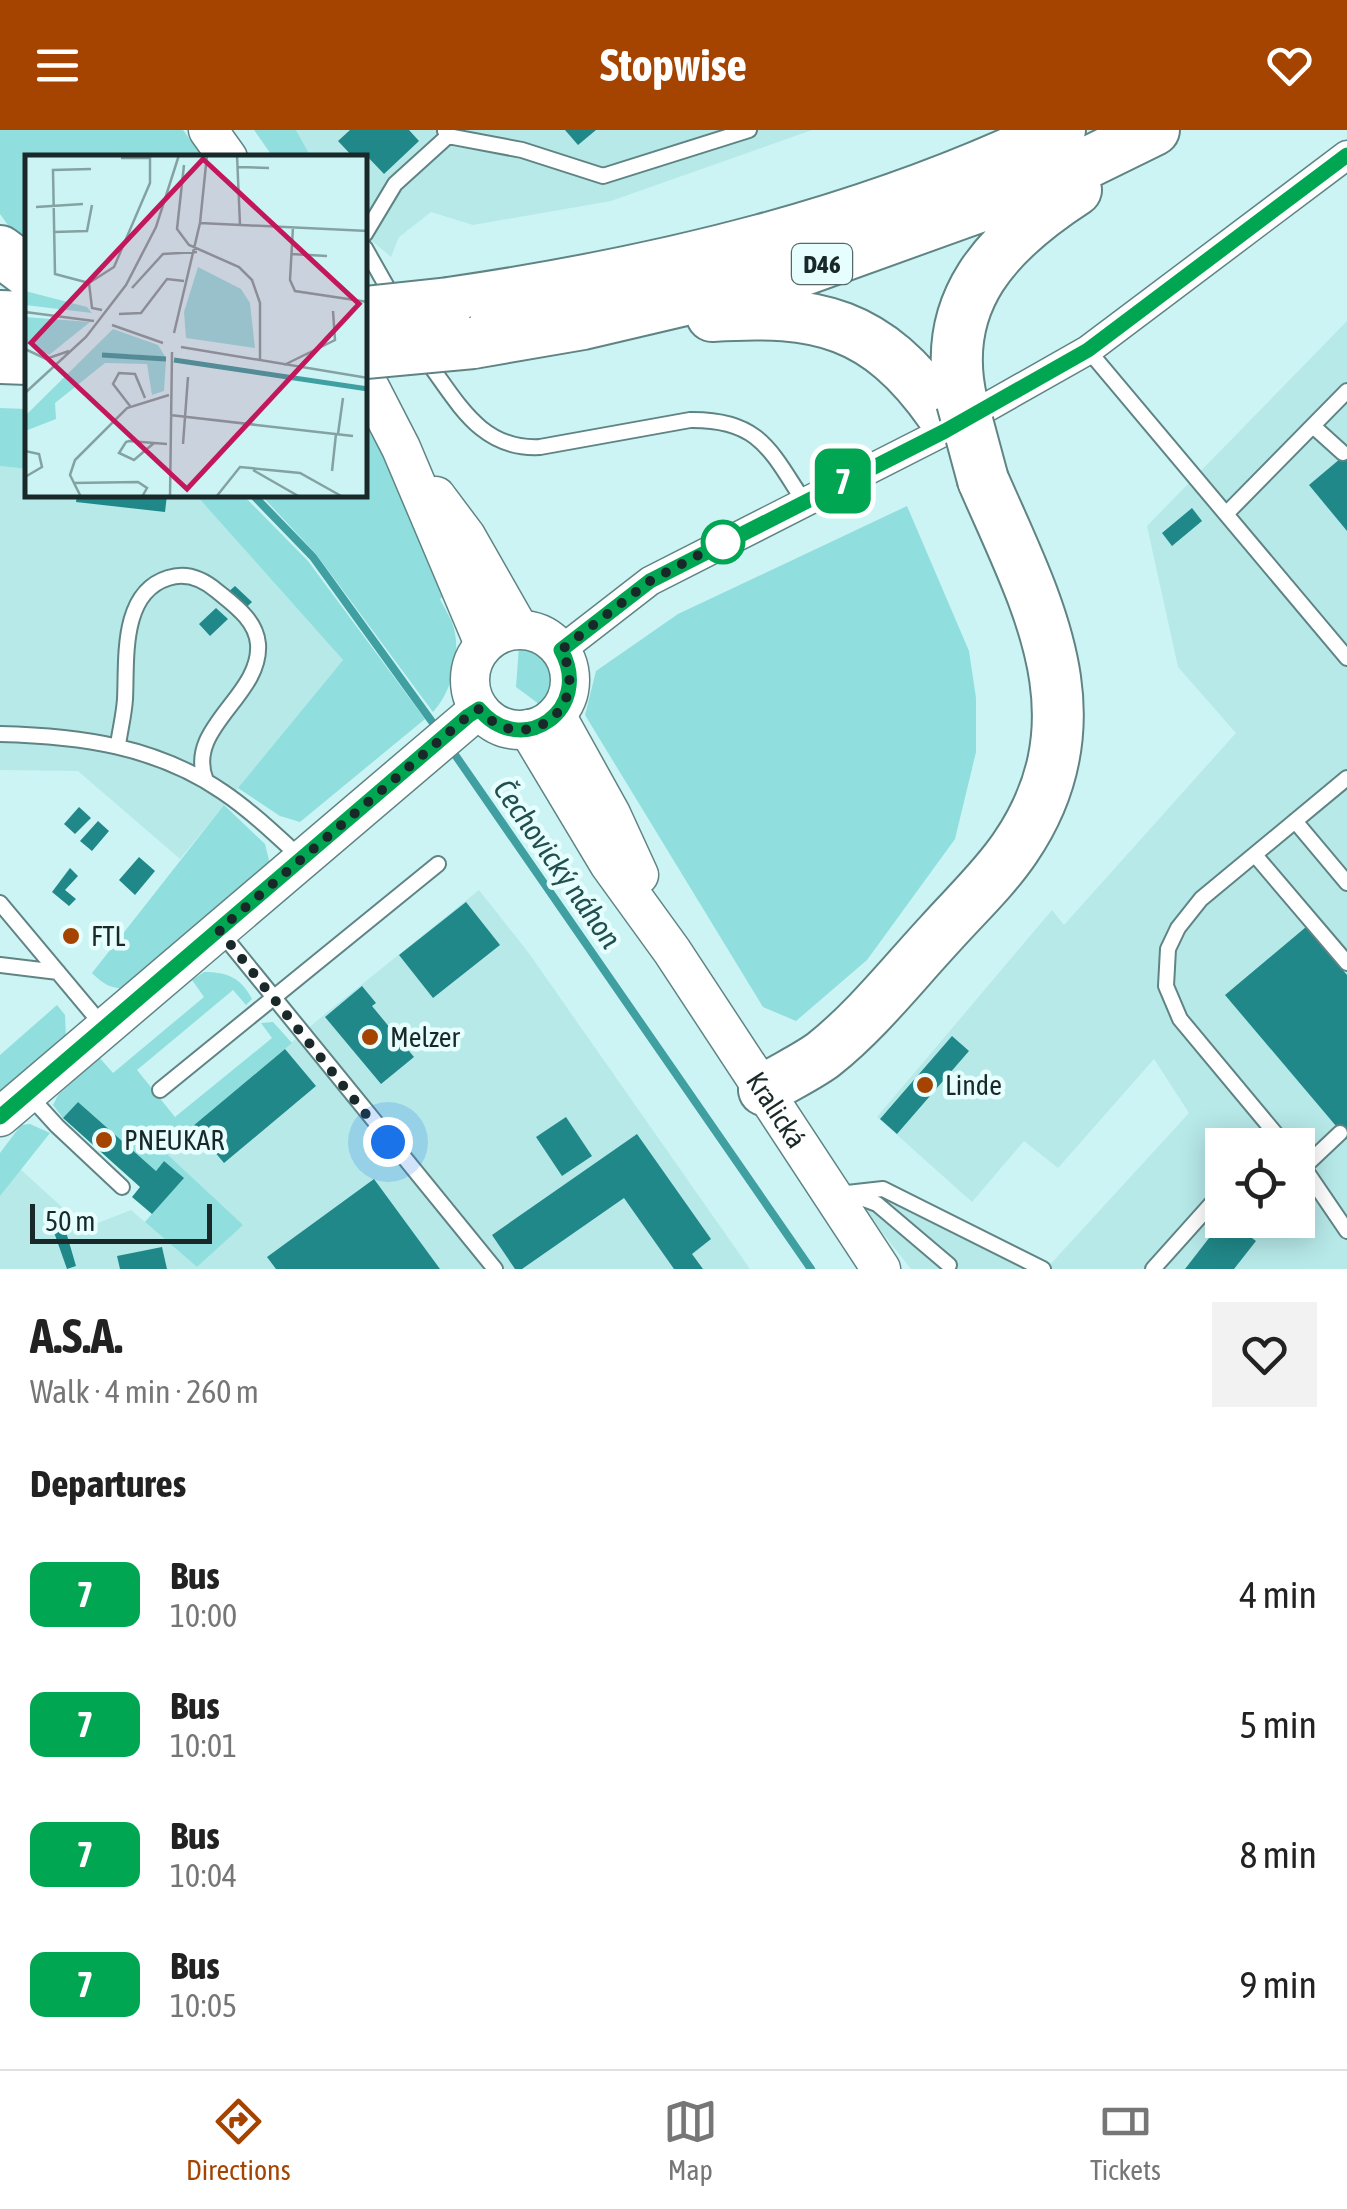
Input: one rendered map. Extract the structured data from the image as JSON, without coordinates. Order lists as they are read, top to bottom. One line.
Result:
{"streets":{"highway":["D46"],"main road":["Kralická"]},"water":["Čechovický náhon"],"places":["FTL","Melzer","Linde","PNEUKAR"],"lines":["bus line 7"],"scale_bar":"50 m","page":{"header":"Stopwise","on_map":"7","scale":"50 m","heading":[["A.S.A.","Walk · 4 min · 260 m"],"Departures"],"list":[{"mark":"7","name":"Bus","note":"10:00","value":"4 min"},{"mark":"7","name":"Bus","note":"10:01","value":"5 min"},{"mark":"7","name":"Bus","note":"10:04","value":"8 min"},{"mark":"7","name":"Bus","note":"10:05","value":"9 min"}],"tabs":["Directions","Map","Tickets"]}}
